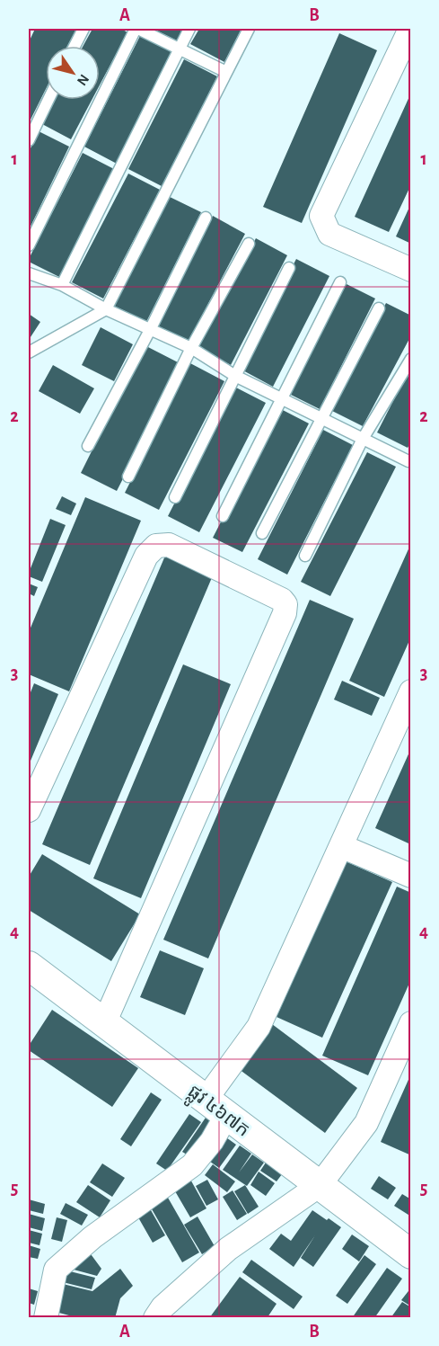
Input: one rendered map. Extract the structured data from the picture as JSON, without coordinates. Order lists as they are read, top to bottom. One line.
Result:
{"streets":{"street":["ផ្លូវ ៤៦៧ក"]},"north":"bottom right","grid":{"columns":["A","B"],"rows":["1","2","3","4","5"]}}
